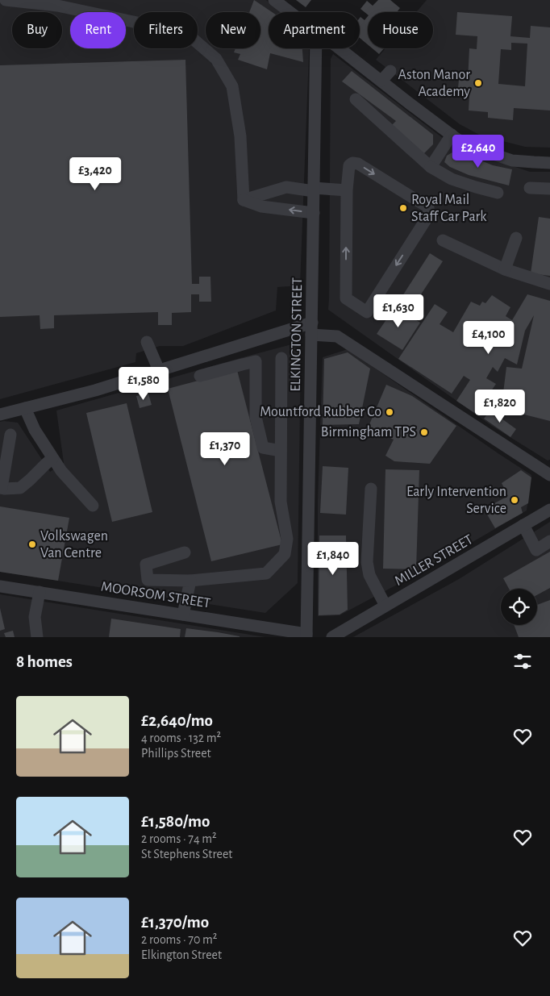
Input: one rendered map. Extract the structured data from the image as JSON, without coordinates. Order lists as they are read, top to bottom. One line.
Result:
{"streets":{"street":["ELKINGTON STREET","MILLER STREET","MOORSOM STREET"]},"crossings":[["ELKINGTON STREET","MOORSOM STREET"]],"places":["Aston Manor Academy","Royal Mail Staff Car Park","Mountford Rubber Co","Birmingham TPS","Early Intervention Service","Volkswagen Van Centre"],"page":{"chip":["Buy","Rent","Filters","New","Apartment","House"],"price":["£2,640","£3,420","£1,630","£4,100","£1,580","£1,820","£1,370","£1,840"],"heading":"8 homes","list":[{"name":"£2,640/mo","note":"4 rooms · 132 m² · Phillips Street"},{"name":"£1,580/mo","note":"2 rooms · 74 m² · St Stephens Street"},{"name":"£1,370/mo","note":"2 rooms · 70 m² · Elkington Street"}]}}
